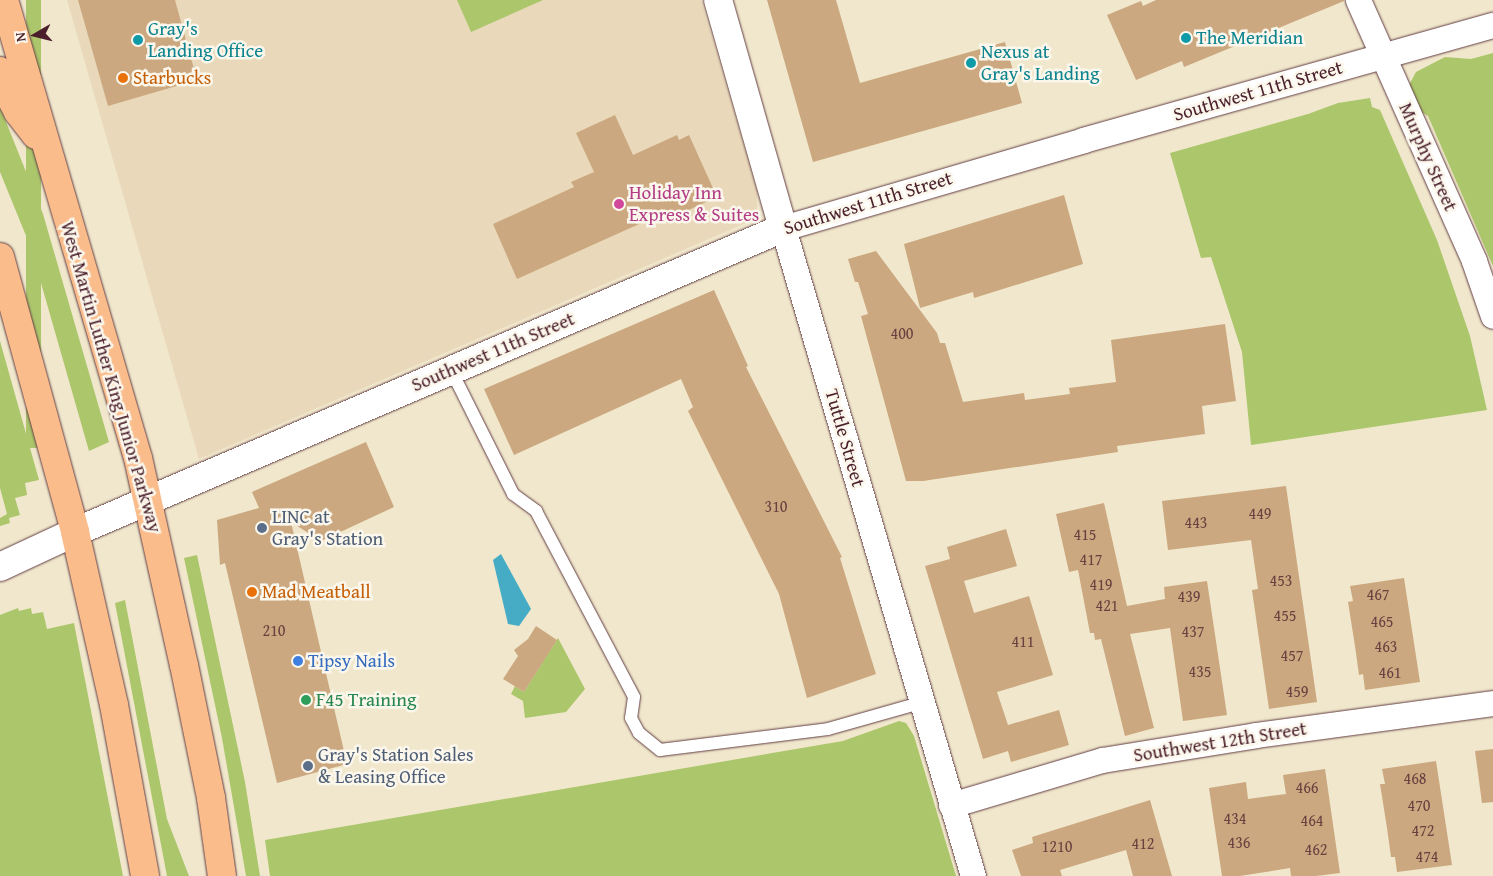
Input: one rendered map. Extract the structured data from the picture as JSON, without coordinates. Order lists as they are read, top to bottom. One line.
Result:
{"streets":{"main road":["West Martin Luther King Junior Parkway"],"street":["Southwest 11th Street","Murphy Street","Tuttle Street","Southwest 12th Street"]},"crossings":[["Southwest 11th Street","Murphy Street"],["Southwest 11th Street","West Martin Luther King Junior Parkway"],["Southwest 11th Street","Tuttle Street"],["Tuttle Street","Southwest 12th Street"]],"places":["The Meridian","Gray's Landing Office","Nexus at Gray's Landing","Starbucks","Holiday Inn Express & Suites","LINC at Gray's Station","Mad Meatball","Tipsy Nails","F45 Training","Gray's Station Sales & Leasing Office"],"house_numbers":["400","310","449","443","415","417","453","419","467","439","421","455","465","210","437","411","463","457","435","461","459","468","466","470","434","464","472","436","412","1210","462","474"],"north":"left"}
